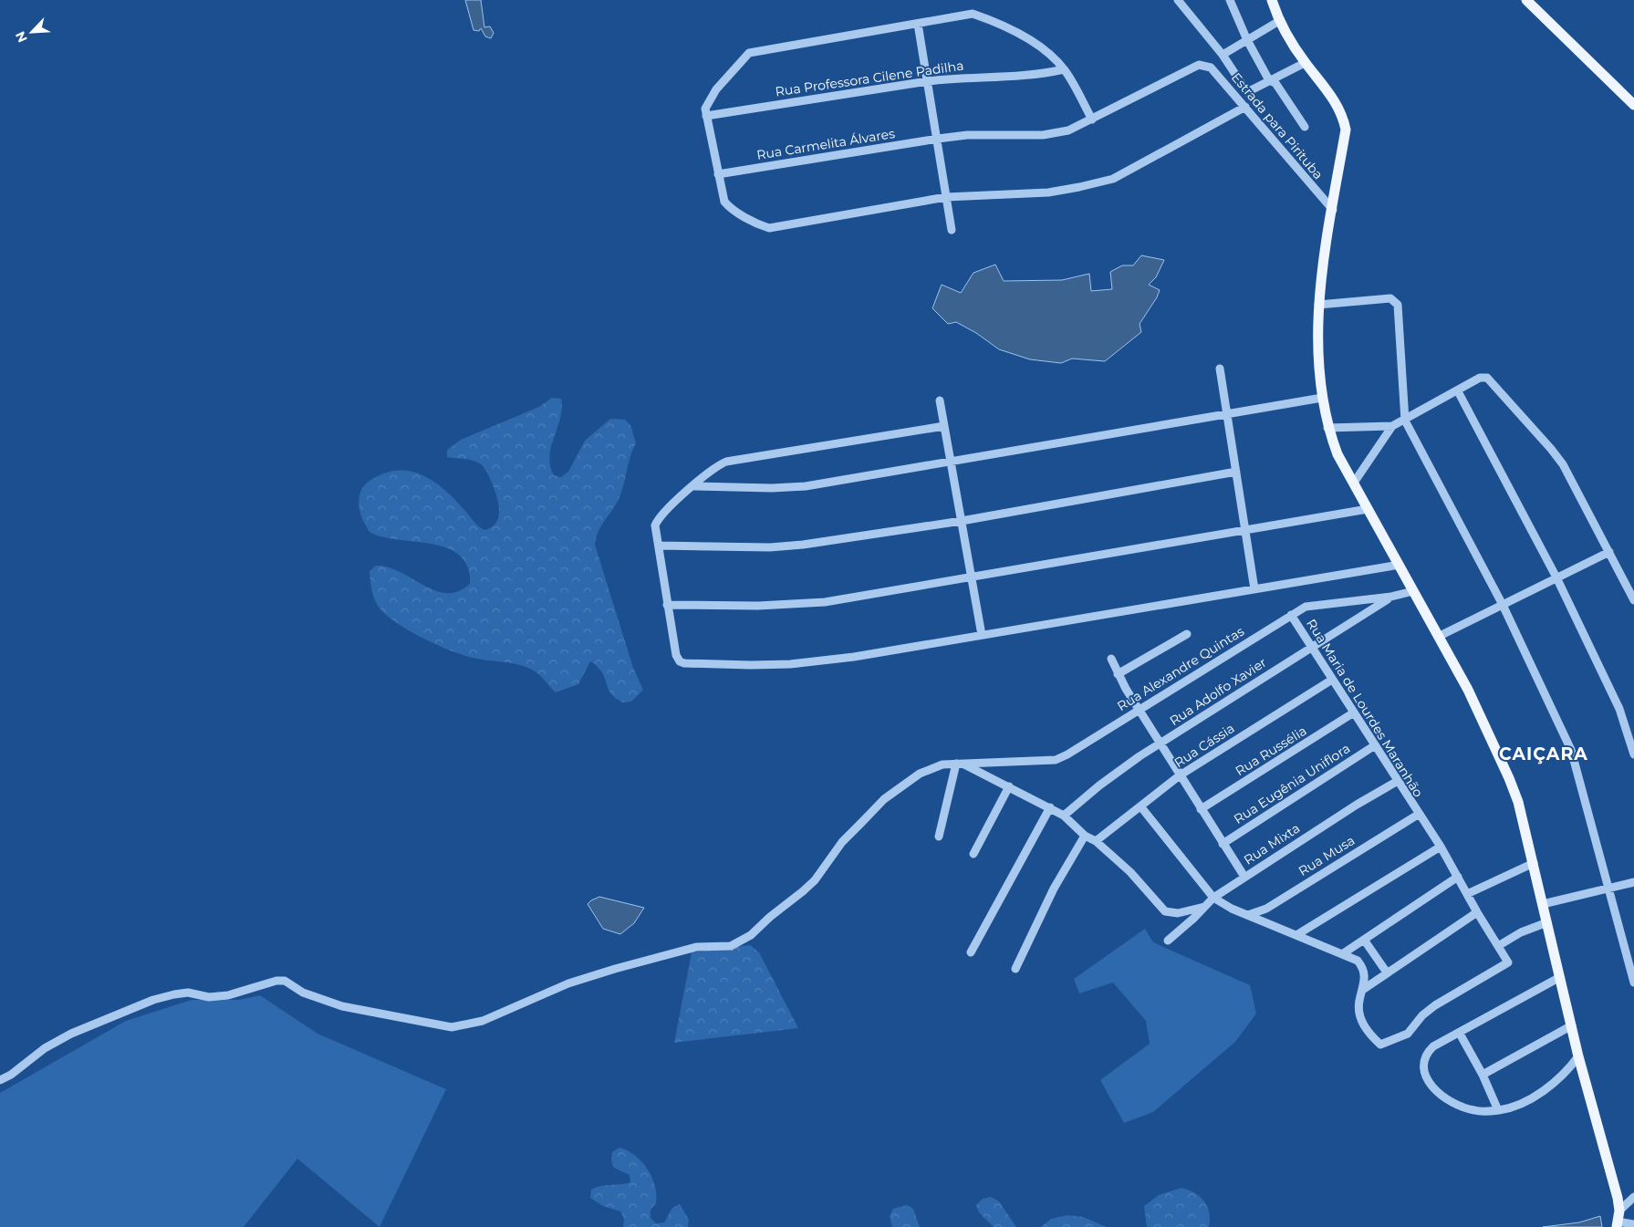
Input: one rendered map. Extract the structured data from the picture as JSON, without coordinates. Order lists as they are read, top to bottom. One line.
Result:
{"streets":{"street":["Rua Professora Cilene Padilha","Estrada para Pirituba","Rua Carmelita Álvares","Rua Alexandre Quintas","Rua Adolfo Xavier","Rua Maria de Lourdes Maranhão","Rua Cássia","Rua Russélia","Rua Eugênia Uniflora","Rua Mixta","Rua Musa"]},"crossings":[["Estrada para Pirituba","Rua Carmelita Álvares"],["Rua Alexandre Quintas","Rua Adolfo Xavier"],["Rua Alexandre Quintas","Rua Maria de Lourdes Maranhão"],["Rua Adolfo Xavier","Rua Maria de Lourdes Maranhão"],["Rua Maria de Lourdes Maranhão","Rua Cássia"],["Rua Maria de Lourdes Maranhão","Rua Russélia"],["Rua Maria de Lourdes Maranhão","Rua Eugênia Uniflora"],["Rua Maria de Lourdes Maranhão","Rua Mixta"],["Rua Maria de Lourdes Maranhão","Rua Musa"]],"districts":["CAIÇARA"],"north":"bottom left"}
